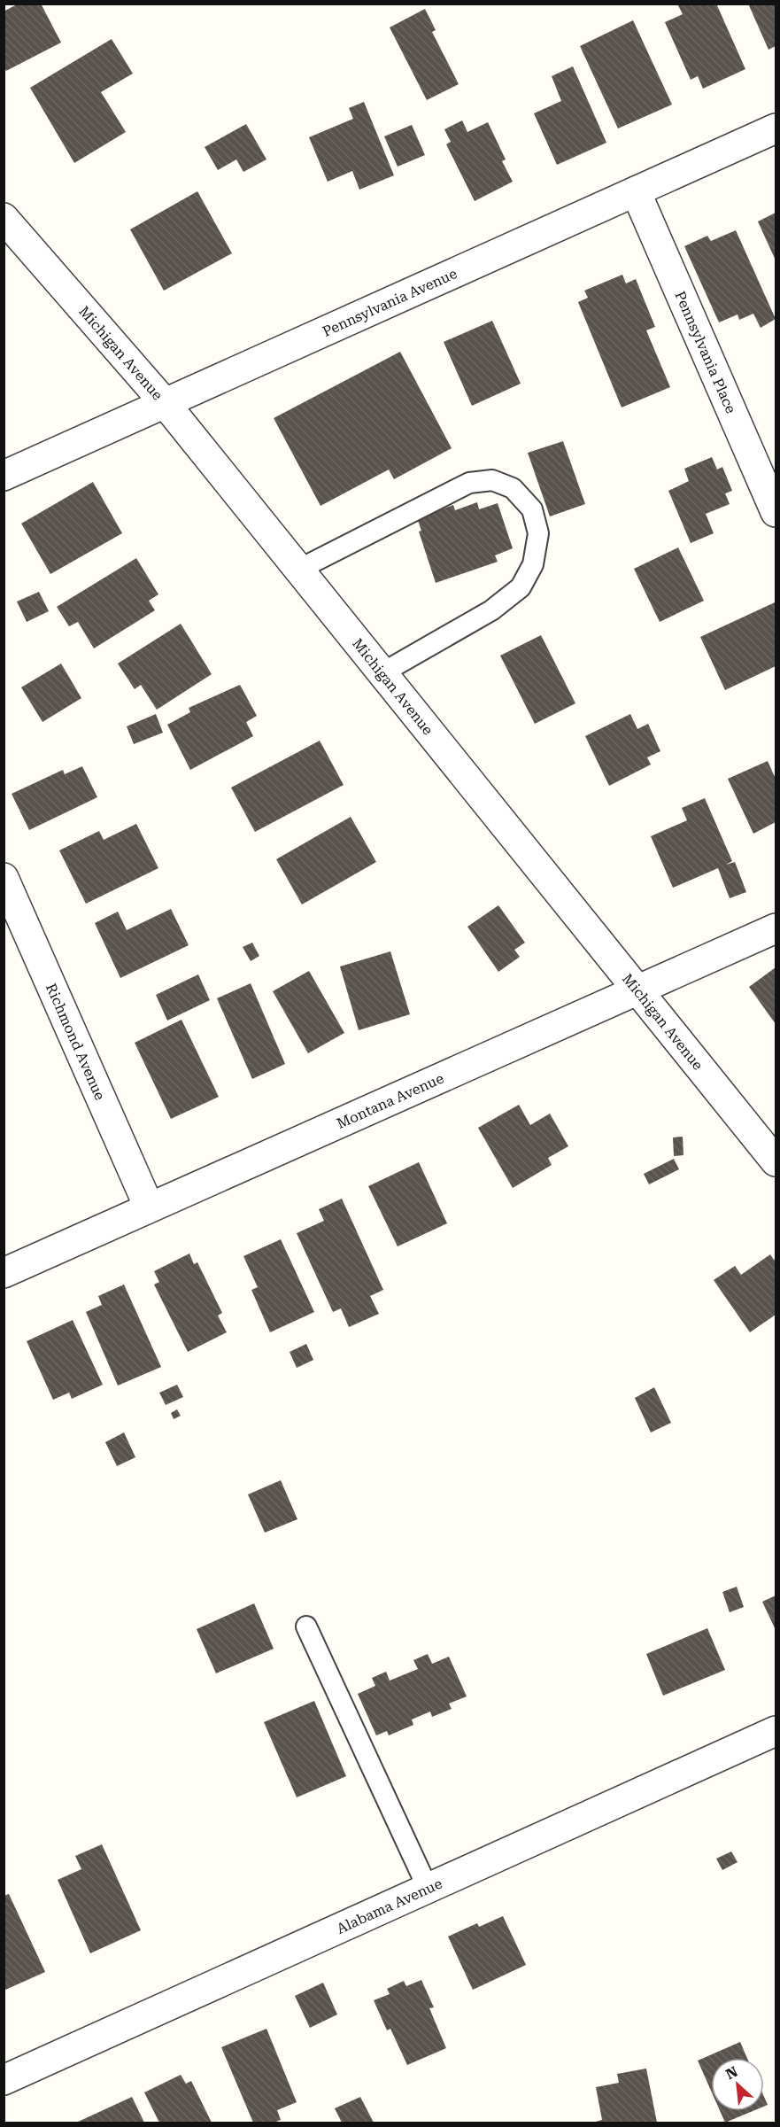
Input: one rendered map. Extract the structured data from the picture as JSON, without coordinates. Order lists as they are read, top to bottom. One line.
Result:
{"streets":{"street":["Pennsylvania Avenue","Pennsylvania Place","Michigan Avenue","Richmond Avenue","Montana Avenue","Alabama Avenue"]},"crossings":[["Pennsylvania Avenue","Pennsylvania Place"],["Pennsylvania Avenue","Michigan Avenue"],["Michigan Avenue","Montana Avenue"],["Richmond Avenue","Montana Avenue"]],"north":"top left"}
